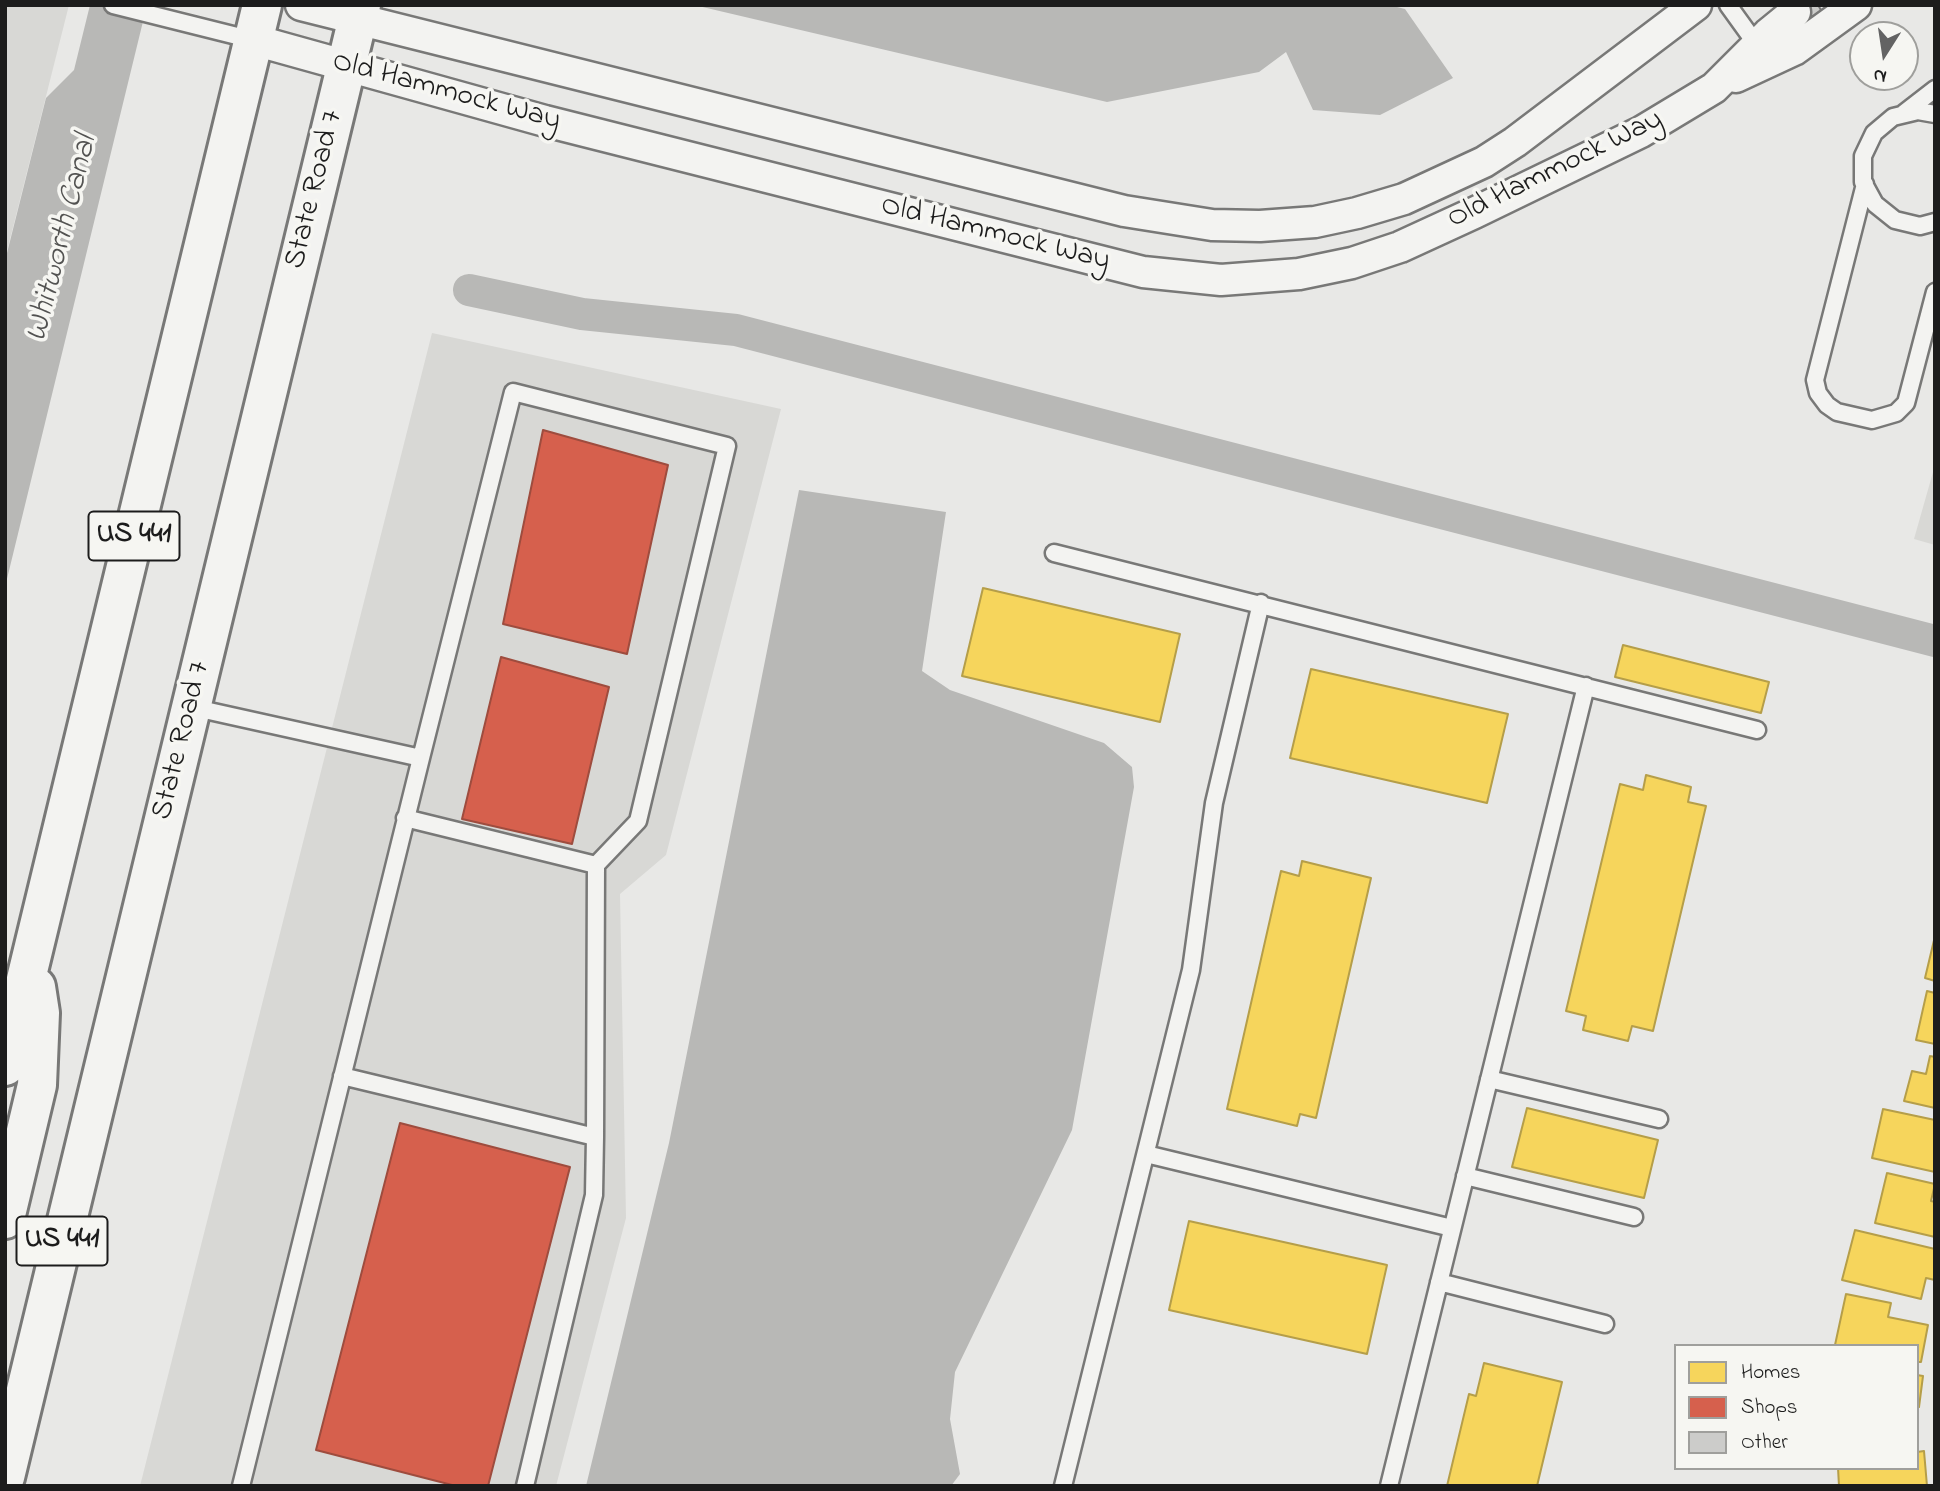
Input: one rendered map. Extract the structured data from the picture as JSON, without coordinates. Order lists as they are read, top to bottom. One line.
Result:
{"streets":{"main road":["State Road 7","US 441"],"street":["Old Hammock Way"]},"crossings":[["Old Hammock Way","State Road 7"],["Old Hammock Way","US 441"]],"water":["Whitworth Canal"],"legend":["Homes","Shops","Other"],"north":"bottom"}
